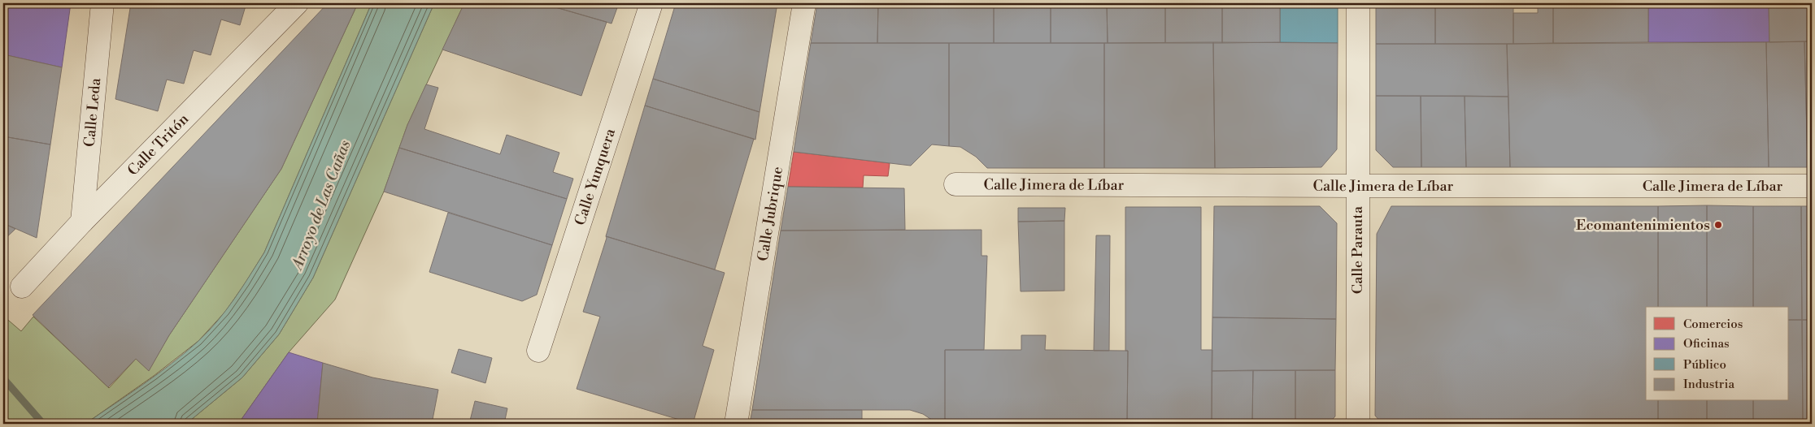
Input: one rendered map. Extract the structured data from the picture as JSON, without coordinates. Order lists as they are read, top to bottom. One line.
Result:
{"streets":{"street":["Calle Leda","Calle Tritón","Calle Yunquera","Calle Jimera de Líbar","Calle Jubrique","Calle Parauta"]},"crossings":[["Calle Leda","Calle Tritón"],["Calle Jimera de Líbar","Calle Parauta"]],"water":["Arroyo de Las Cañas"],"places":["Ecomantenimientos"],"legend":["Comercios","Oficinas","Público","Industria"]}
